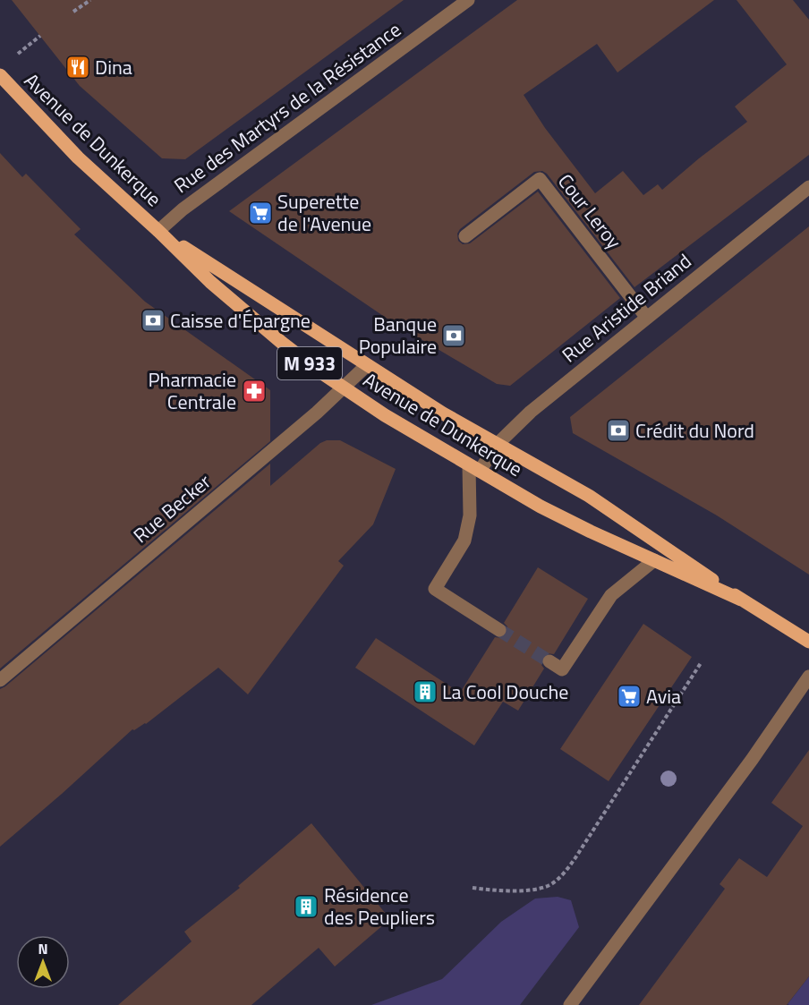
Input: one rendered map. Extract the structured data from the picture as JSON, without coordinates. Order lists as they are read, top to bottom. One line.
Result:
{"streets":{"main road":["Avenue de Dunkerque","M 933"],"street":["Rue des Martyrs de la Résistance","Cour Leroy","Rue Aristide Briand","Rue Becker"]},"crossings":[["Rue des Martyrs de la Résistance","Avenue de Dunkerque"],["Avenue de Dunkerque","Rue Aristide Briand"],["Avenue de Dunkerque","Rue Becker"],["Cour Leroy","Rue Aristide Briand"]],"places":{"restaurant":["Dina"],"supermarket":["Superette de l'Avenue","Avia"],"bank":["Caisse d'Épargne","Banque Populaire","Crédit du Nord"],"pharmacy":["Pharmacie Centrale"],"building":["La Cool Douche","Résidence des Peupliers"]},"north":"top"}
